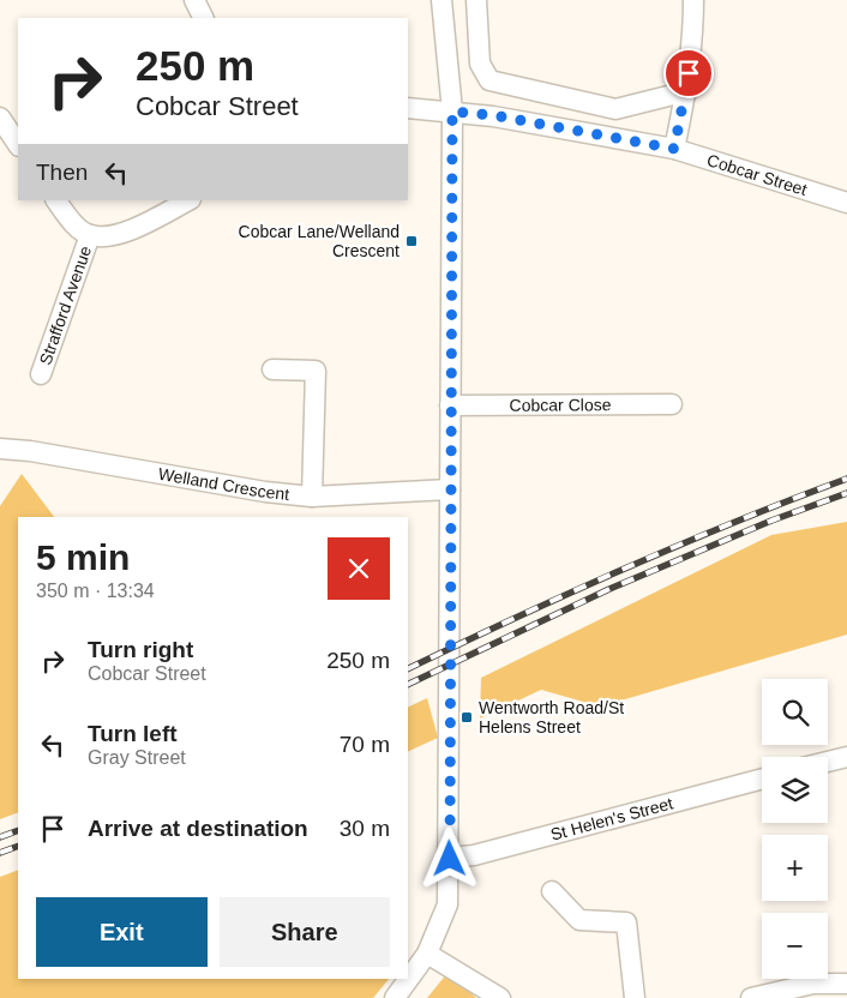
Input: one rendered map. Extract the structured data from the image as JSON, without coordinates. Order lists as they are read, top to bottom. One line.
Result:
{"streets":{"street":["Cobcar Street","Strafford Avenue","Cobcar Close","Welland Crescent","St Helen's Street"]},"places":{"transit":["Cobcar Lane/Welland Crescent","Wentworth Road/St Helens Street"]},"page":{"turn":["250 m","Cobcar Street"],"then":"Then","heading":["5 min","350 m · 13:34"],"list":[{"name":"Turn right","note":"Cobcar Street","value":"250 m"},{"name":"Turn left","note":"Gray Street","value":"70 m"},{"name":"Arrive at destination","value":"30 m"}],"map_buttons":["+","−"],"buttons":["Exit","Share"]}}
